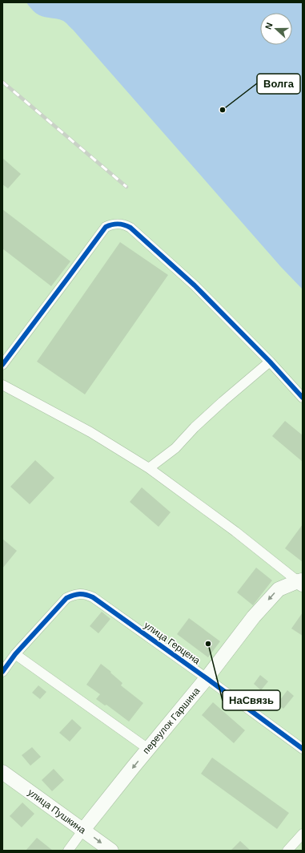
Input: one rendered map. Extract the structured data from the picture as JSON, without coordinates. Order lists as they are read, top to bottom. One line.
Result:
{"streets":{"main road":["переулок Гаршина","улица Пушкина"],"street":["улица Герцена"]},"crossings":[["улица Герцена","переулок Гаршина"],["переулок Гаршина","улица Пушкина"]],"one_way":["переулок Гаршина"],"places":["Волга","НаСвязь"],"north":"left"}
